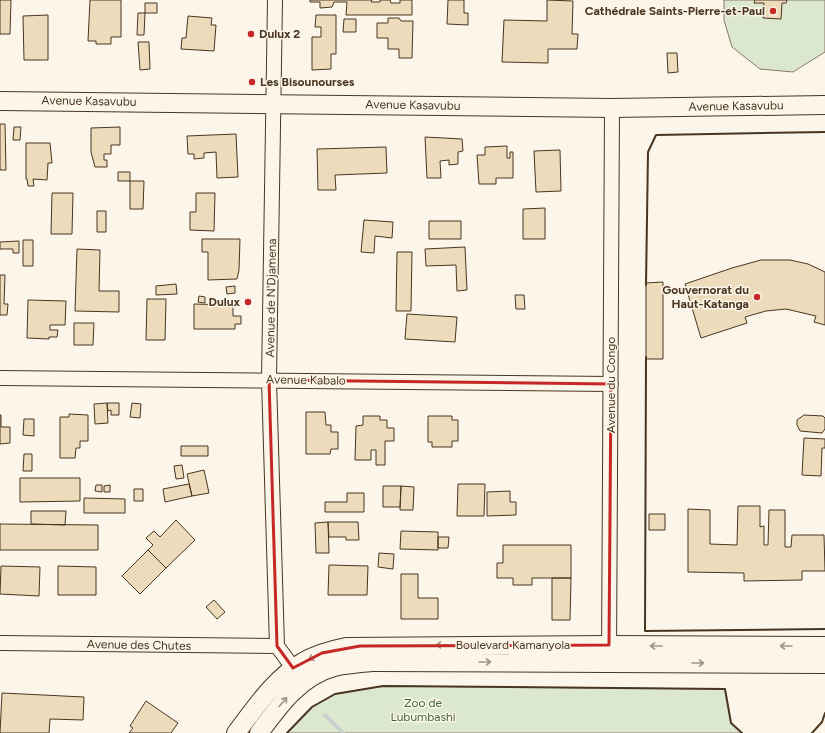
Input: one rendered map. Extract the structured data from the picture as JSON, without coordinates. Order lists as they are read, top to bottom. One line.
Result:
{"streets":{"main road":["Avenue Kasavubu","Boulevard Kamanyola"],"street":["Avenue de N'Djamena","Avenue Kabalo","Avenue du Congo","Avenue des Chutes"]},"crossings":[["Avenue Kasavubu","Avenue de N'Djamena"],["Avenue Kasavubu","Avenue du Congo"],["Avenue de N'Djamena","Avenue Kabalo"],["Avenue de N'Djamena","Avenue des Chutes"],["Avenue Kabalo","Avenue du Congo"],["Avenue du Congo","Boulevard Kamanyola"]],"parks":["Zoo de Lubumbashi"],"places":["Cathédrale Saints-Pierre-et-Paul","Dulux 2","Les Bisounourses","Gouvernorat du Haut-Katanga","Dulux"]}
